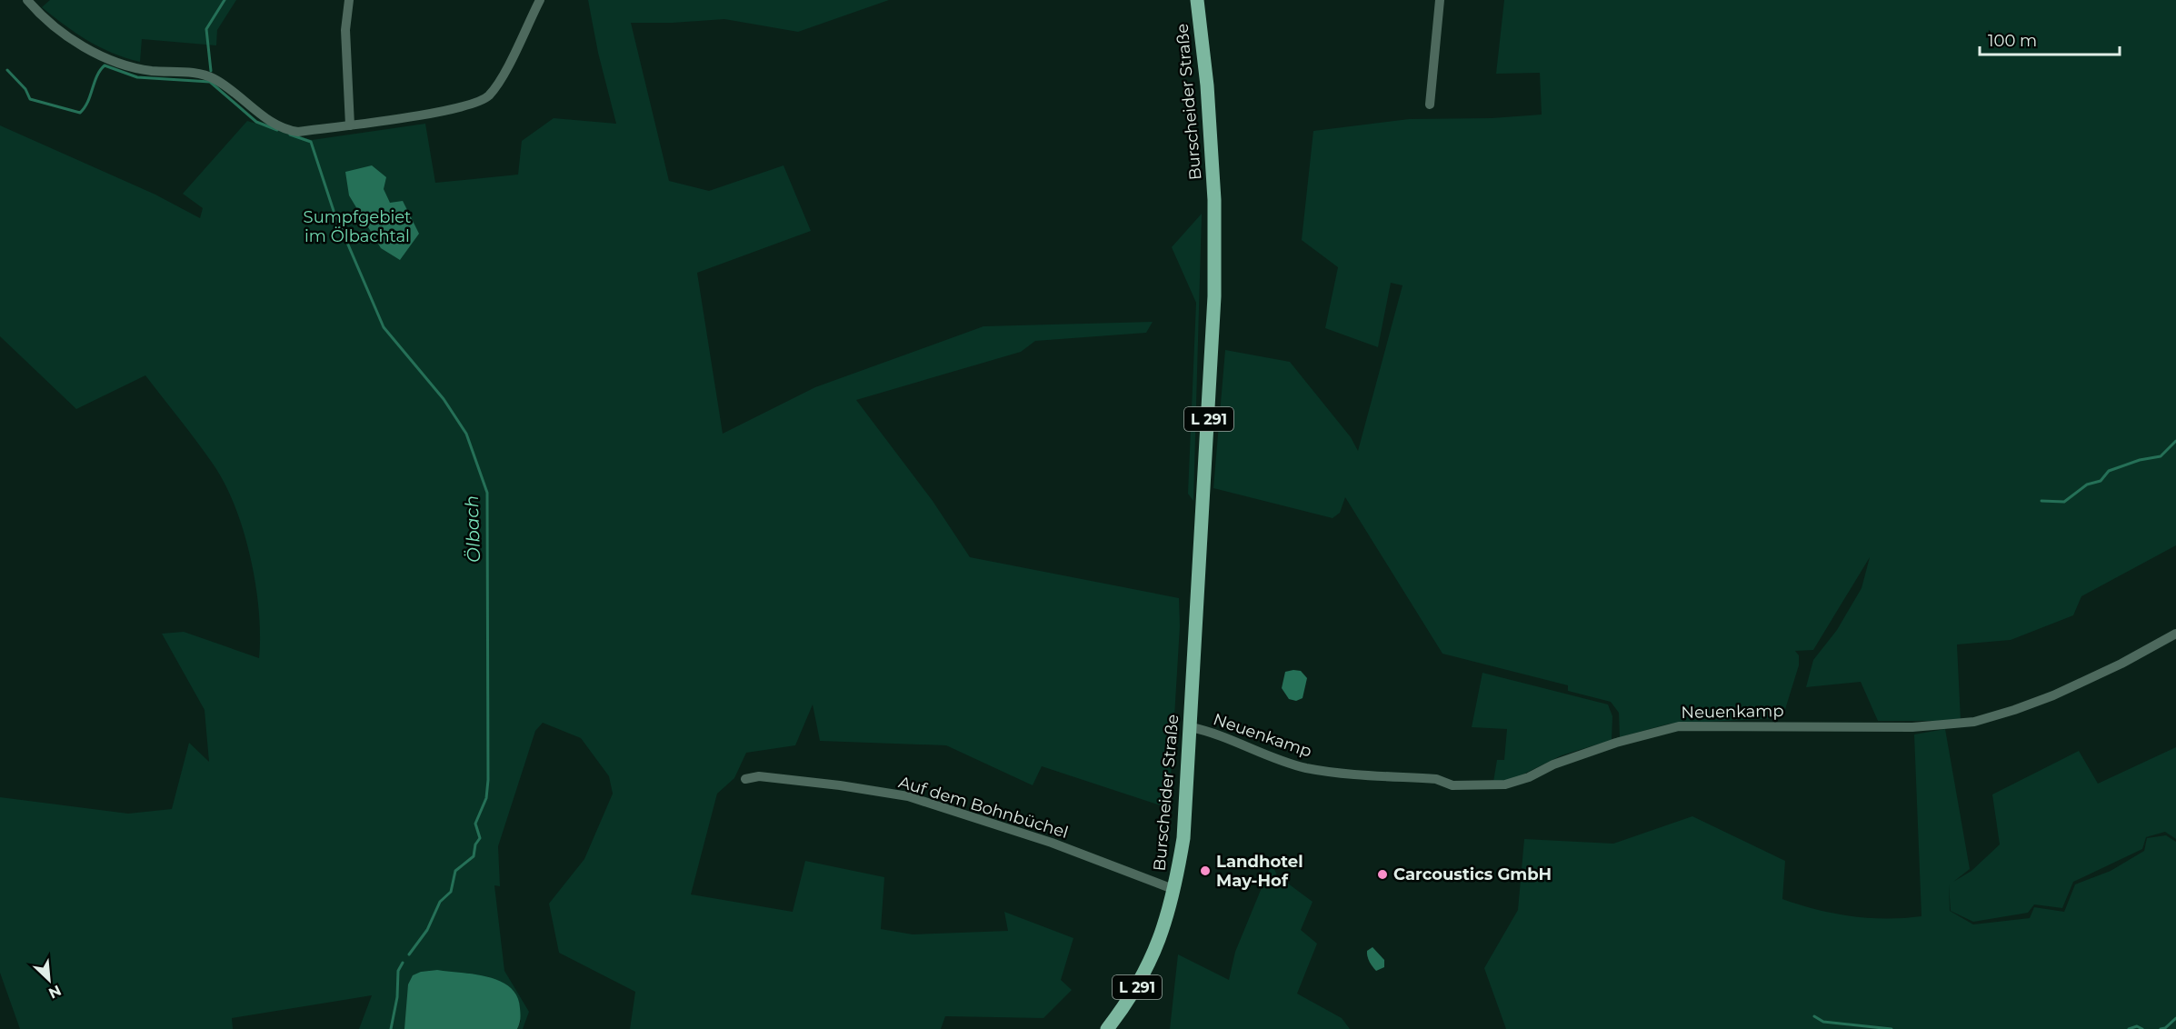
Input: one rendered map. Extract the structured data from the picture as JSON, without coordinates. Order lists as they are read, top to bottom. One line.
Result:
{"streets":{"main road":["Burscheider Straße","L 291"],"street":["Neuenkamp","Auf dem Bohnbüchel"]},"crossings":[["Burscheider Straße","Neuenkamp"],["Burscheider Straße","Auf dem Bohnbüchel"]],"water":["Ölbach"],"parks":["Sumpfgebiet im Ölbachtal"],"places":["Landhotel May-Hof","Carcoustics GmbH"],"scale_bar":"100 m","north":"bottom right"}
